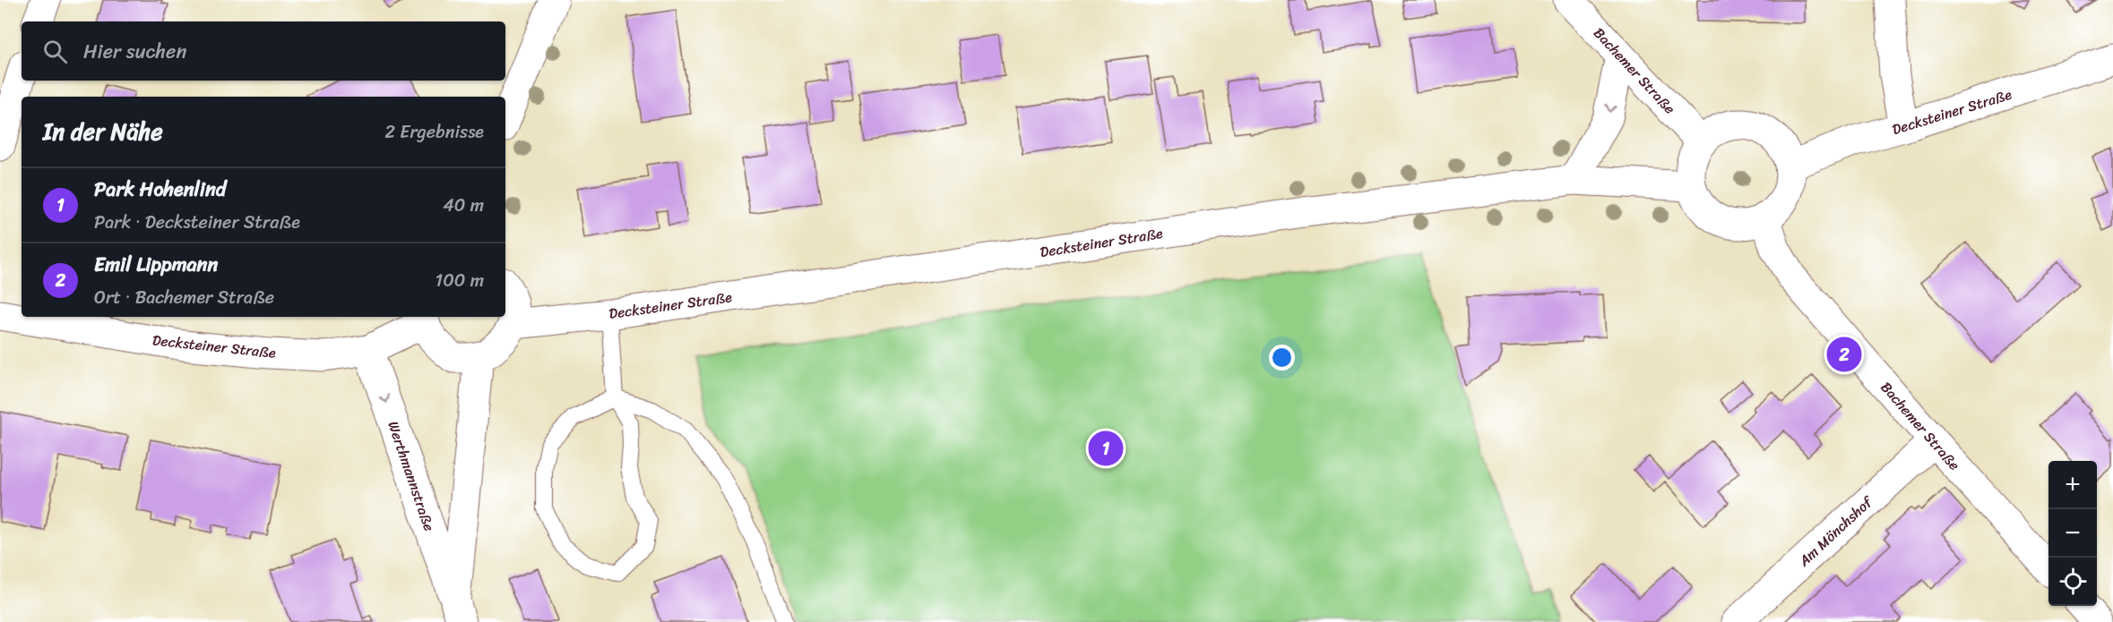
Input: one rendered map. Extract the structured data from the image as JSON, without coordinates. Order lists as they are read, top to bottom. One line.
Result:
{"streets":{"street":["Bachemer Straße","Decksteiner Straße","Werthmannstraße","Am Mönchshof"]},"crossings":[["Bachemer Straße","Decksteiner Straße"],["Bachemer Straße","Am Mönchshof"],["Decksteiner Straße","Werthmannstraße"]],"page":{"search":"Hier suchen","heading":["In der Nähe","2 Ergebnisse"],"list":[{"mark":"1","name":"Park Hohenlind","note":"Park · Decksteiner Straße","value":"40 m"},{"mark":"2","name":"Emil Lippmann","note":"Ort · Bachemer Straße","value":"100 m"}],"pins":["2","1"],"map_buttons":["+","−"]}}
